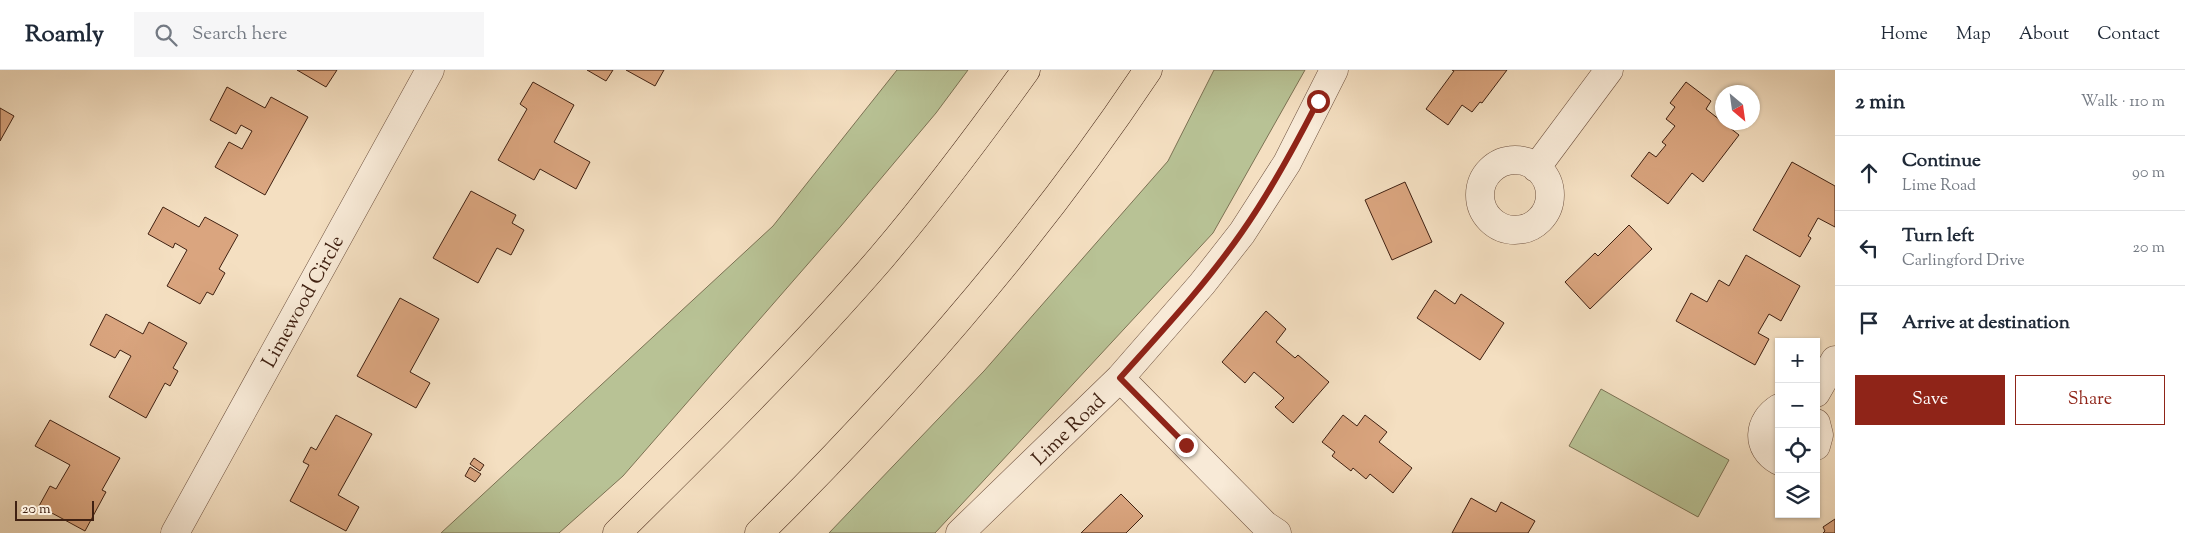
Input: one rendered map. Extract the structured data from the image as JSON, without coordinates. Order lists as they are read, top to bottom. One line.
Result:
{"streets":{"street":["Limewood Circle","Lime Road"]},"scale_bar":"20 m","north":"bottom right","page":{"header":"Roamly","search":"Search here","nav":["Home","Map","About","Contact"],"heading":["2 min","Walk · 110 m"],"list":[["Continue","Lime Road","90 m"],["Turn left","Carlingford Drive","20 m"],"Arrive at destination"],"map_buttons":["+","−"],"buttons":["Save","Share"],"scale":"20 m"}}
